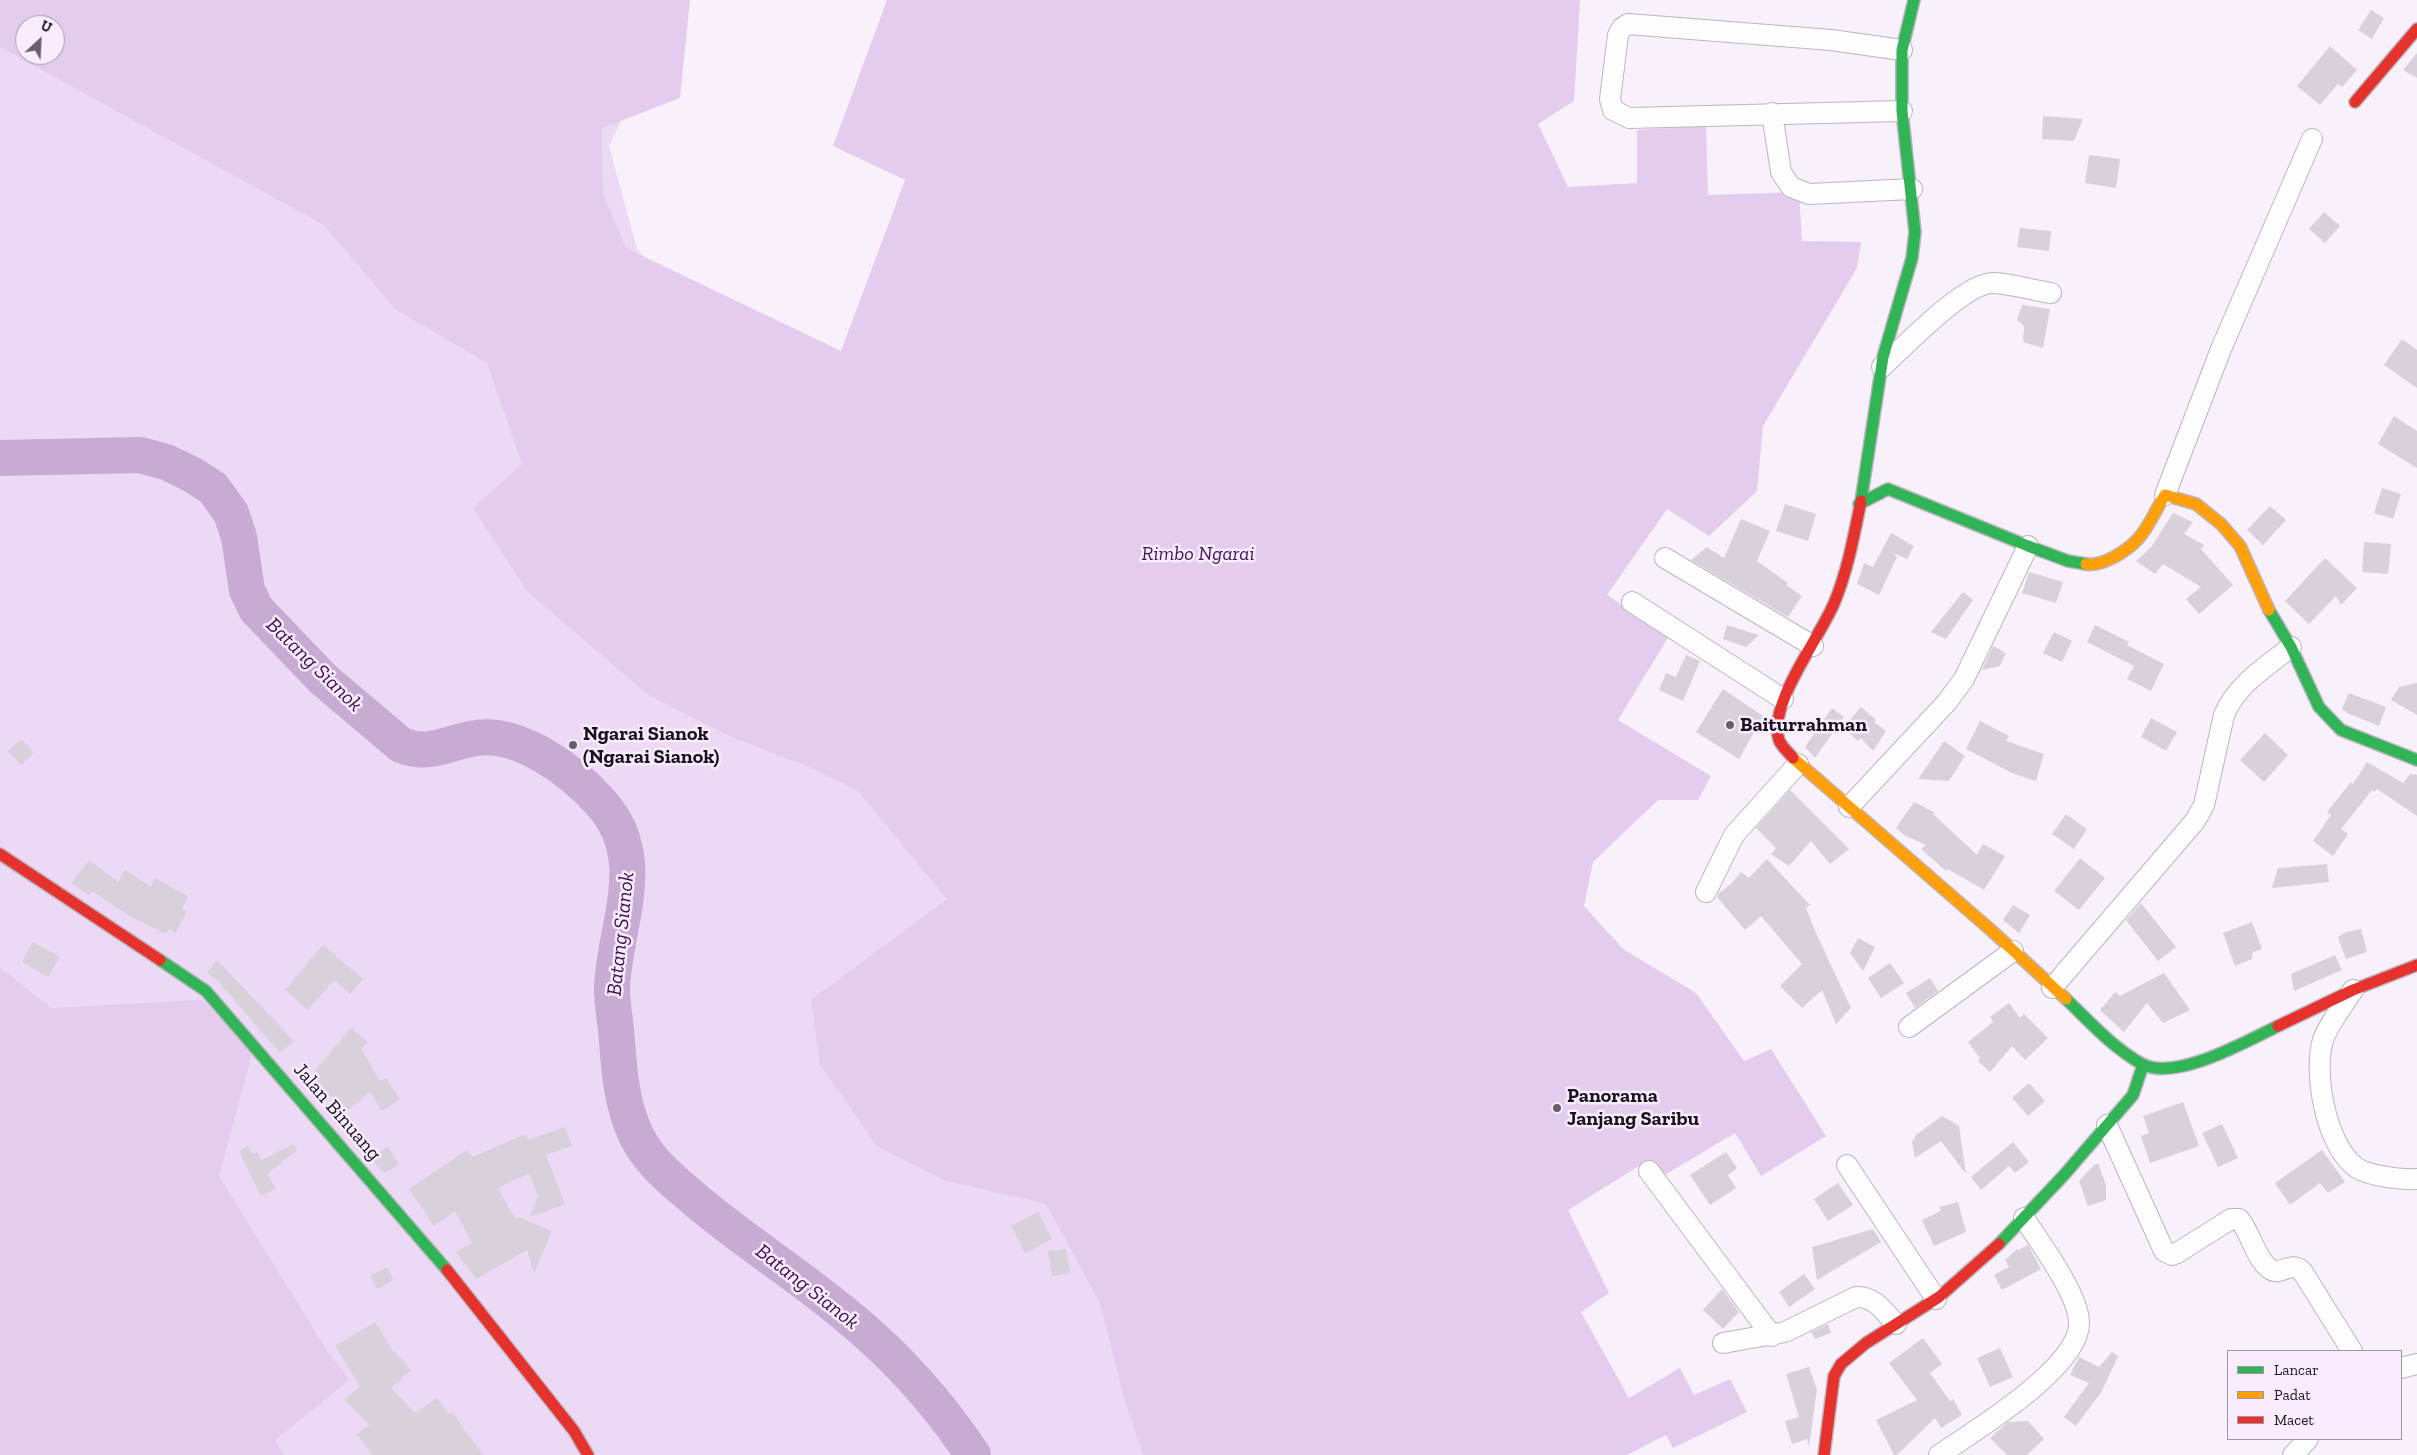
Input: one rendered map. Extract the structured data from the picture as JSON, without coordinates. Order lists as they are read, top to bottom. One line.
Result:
{"streets":{"street":["Jalan Binuang"]},"water":["Batang Sianok"],"parks":["Rimbo Ngarai"],"places":["Baiturrahman","Ngarai Sianok (Ngarai Sianok)","Panorama Janjang Saribu"],"legend":["Lancar","Padat","Macet"],"north":"top right"}
